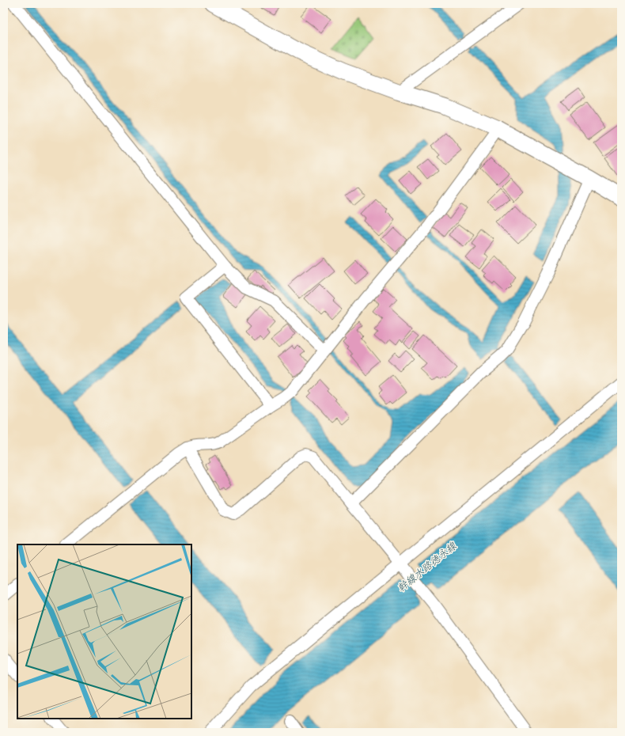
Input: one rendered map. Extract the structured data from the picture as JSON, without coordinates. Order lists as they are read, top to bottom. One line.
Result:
{"water":["幹線水路徳永線"]}
